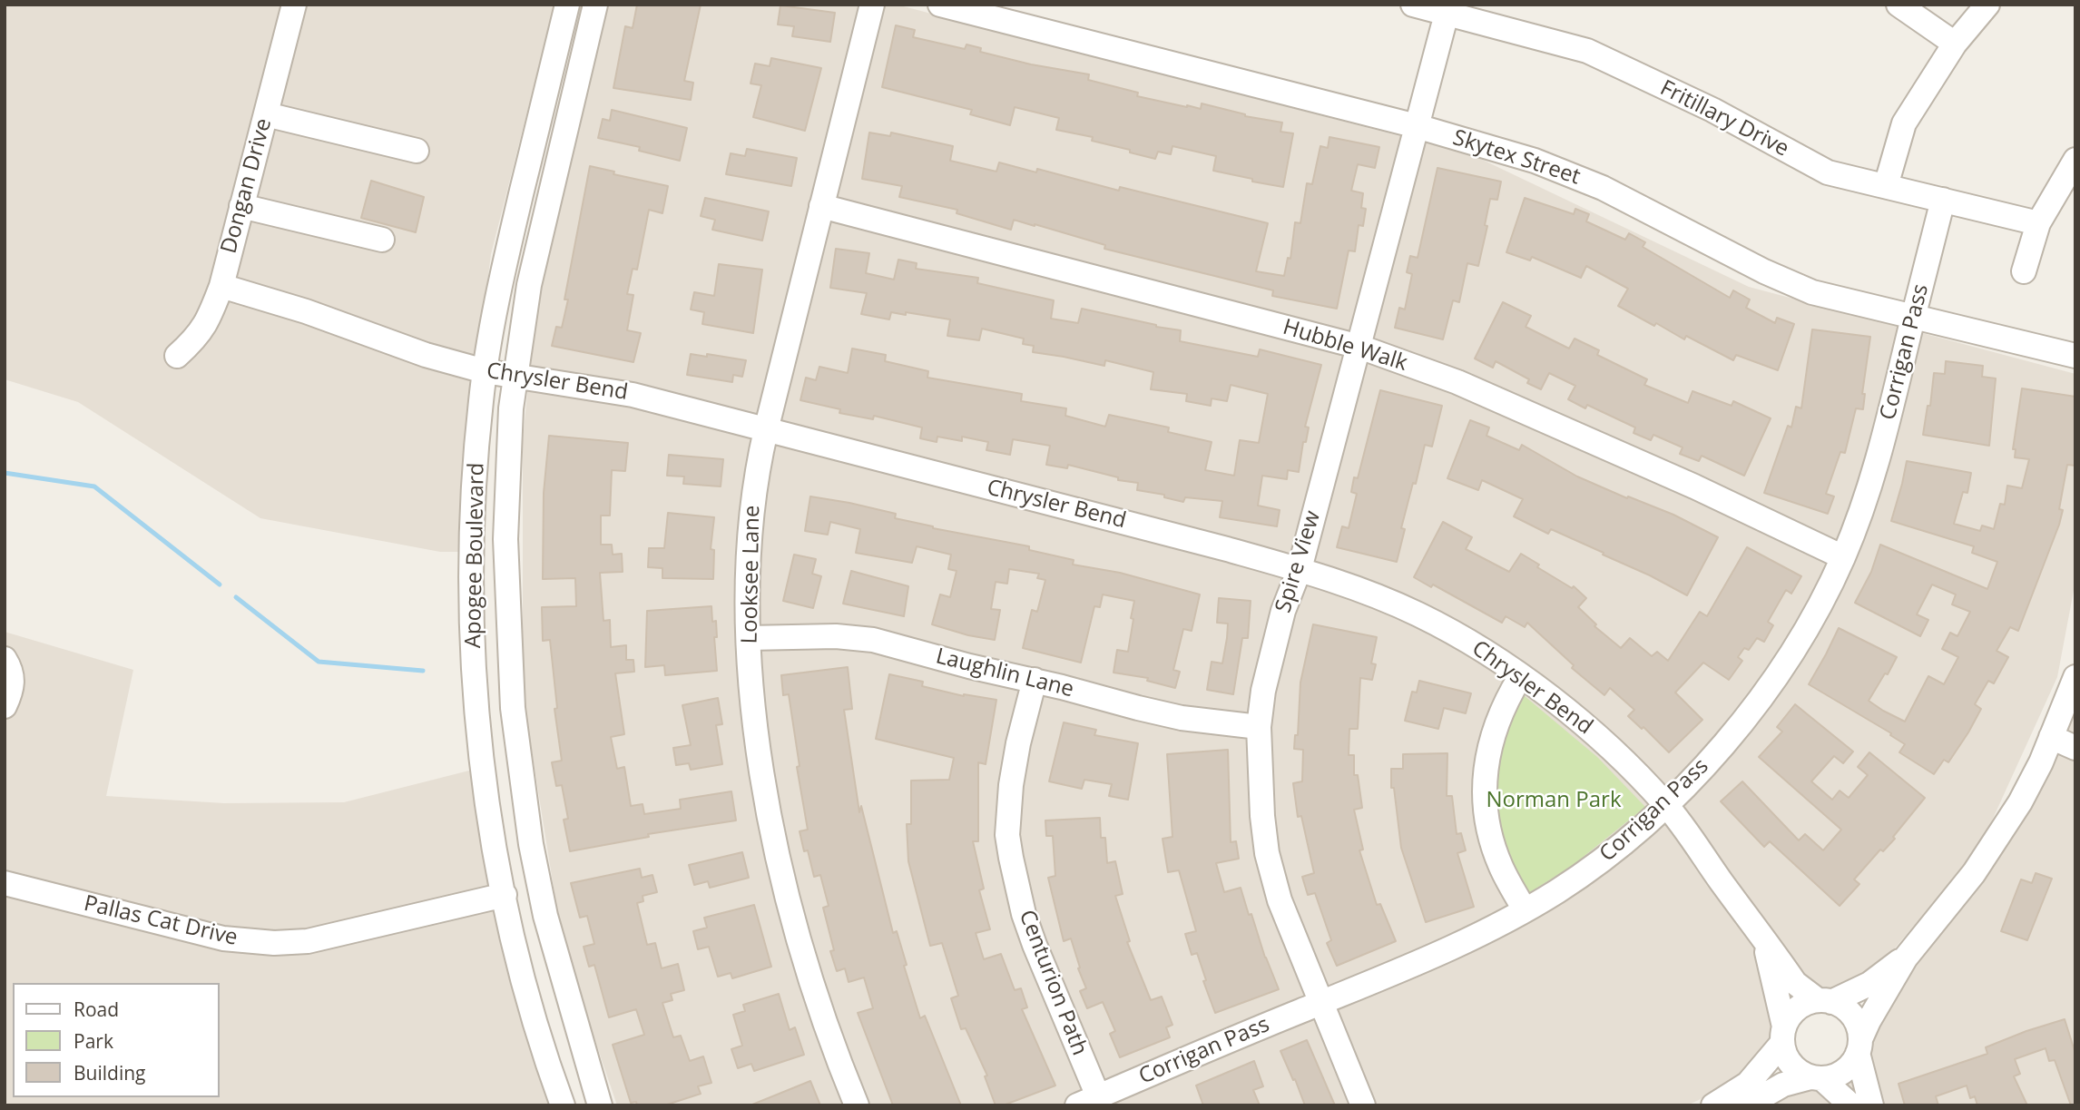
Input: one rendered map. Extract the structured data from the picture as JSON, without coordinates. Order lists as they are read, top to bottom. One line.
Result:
{"streets":{"street":["Fritillary Drive","Skytex Street","Dongan Drive","Hubble Walk","Corrigan Pass","Chrysler Bend","Apogee Boulevard","Spire View","Looksee Lane","Laughlin Lane","Pallas Cat Drive","Centurion Path"]},"crossings":[["Fritillary Drive","Corrigan Pass"],["Fritillary Drive","Spire View"],["Skytex Street","Corrigan Pass"],["Skytex Street","Spire View"],["Dongan Drive","Chrysler Bend"],["Hubble Walk","Corrigan Pass"],["Hubble Walk","Spire View"],["Hubble Walk","Looksee Lane"],["Corrigan Pass","Chrysler Bend"],["Corrigan Pass","Spire View"],["Corrigan Pass","Centurion Path"],["Chrysler Bend","Apogee Boulevard"],["Chrysler Bend","Spire View"],["Chrysler Bend","Looksee Lane"],["Apogee Boulevard","Pallas Cat Drive"],["Spire View","Laughlin Lane"],["Looksee Lane","Laughlin Lane"],["Laughlin Lane","Centurion Path"]],"parks":["Norman Park"],"legend":["Road","Park","Building"]}
